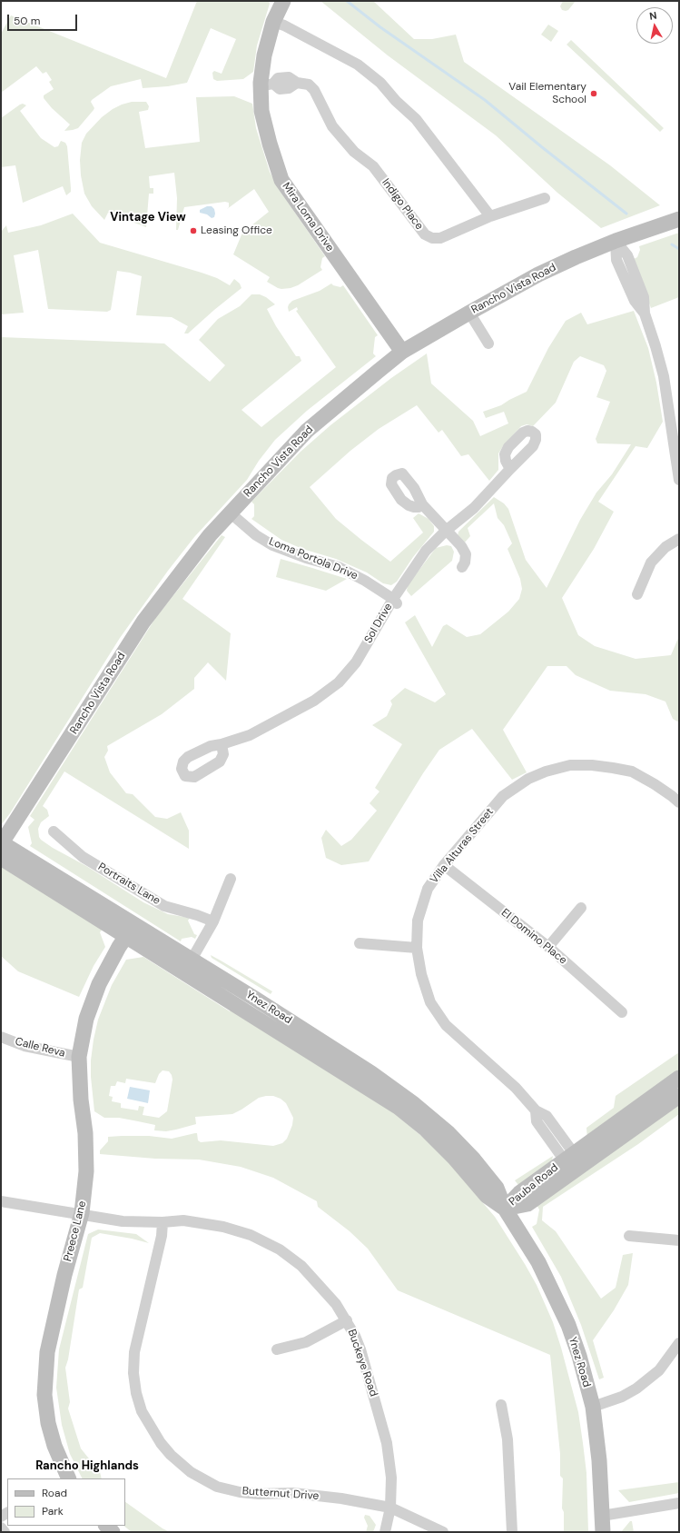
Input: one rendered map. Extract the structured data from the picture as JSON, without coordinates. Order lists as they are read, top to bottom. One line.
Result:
{"streets":{"main road":["Mira Loma Drive","Rancho Vista Road","Ynez Road","Pauba Road","Preece Lane"],"street":["Indigo Place","Loma Portola Drive","Sol Drive","Villa Alturas Street","Portraits Lane","El Domino Place","Calle Reva","Buckeye Road","Butternut Drive"]},"crossings":[["Indigo Place","Mira Loma Drive"],["Mira Loma Drive","Rancho Vista Road"],["Rancho Vista Road","Loma Portola Drive"],["Rancho Vista Road","Ynez Road"],["Loma Portola Drive","Sol Drive"],["Villa Alturas Street","El Domino Place"],["Villa Alturas Street","Pauba Road"],["Ynez Road","Pauba Road"],["Ynez Road","Preece Lane"],["Calle Reva","Preece Lane"],["Preece Lane","Buckeye Road"],["Buckeye Road","Butternut Drive"]],"districts":["Vintage View","Rancho Highlands"],"places":["Vail Elementary School","Leasing Office"],"legend":["Road","Park"],"scale_bar":"50 m","north":"top"}
